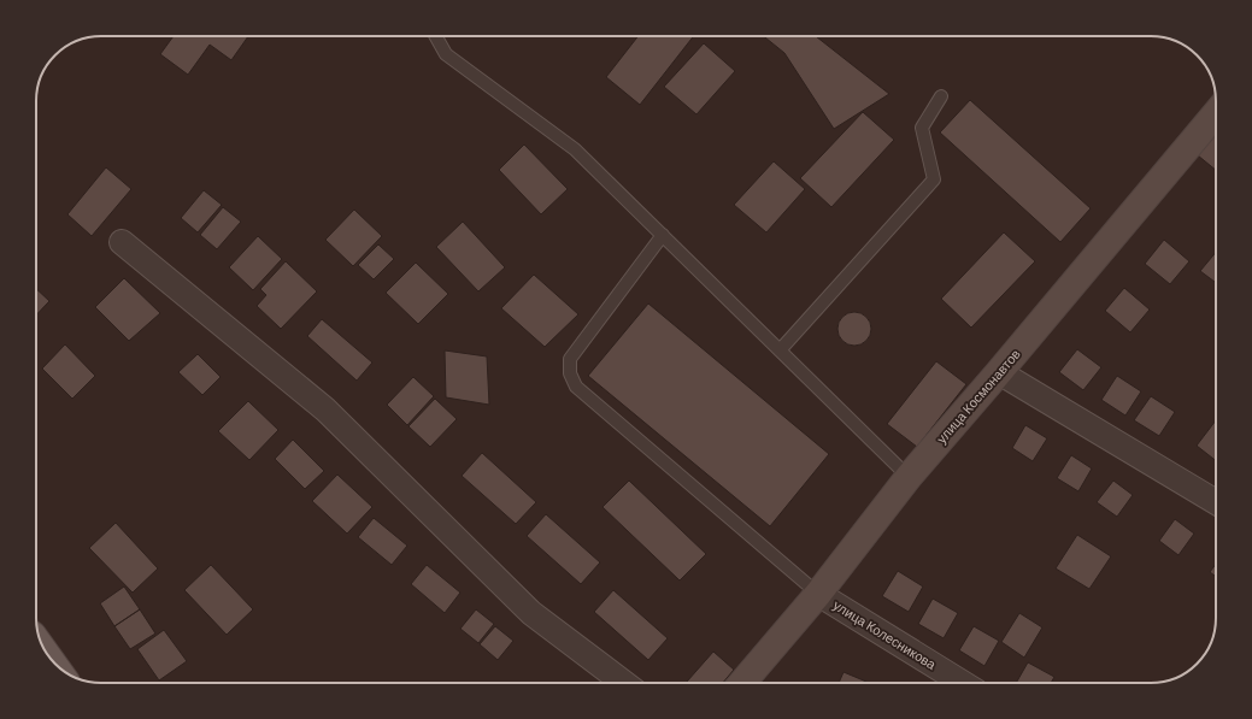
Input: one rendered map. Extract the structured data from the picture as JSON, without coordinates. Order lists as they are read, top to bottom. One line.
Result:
{"streets":{"main road":["улица Космонавтов"],"street":["улица Колесникова"]},"crossings":[["улица Космонавтов","улица Колесникова"]]}
